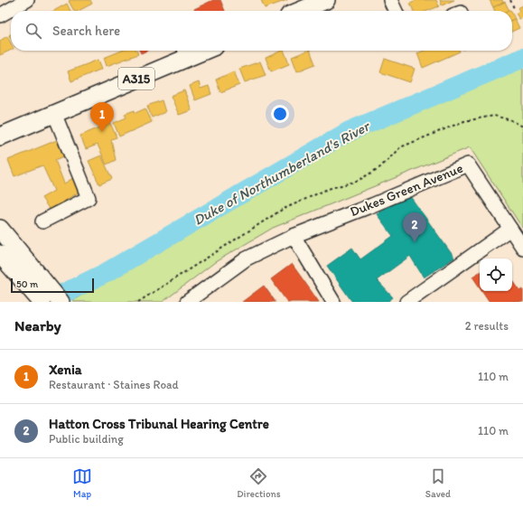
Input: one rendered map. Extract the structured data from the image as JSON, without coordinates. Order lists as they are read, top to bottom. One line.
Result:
{"streets":{"main road":["A315"],"street":["Dukes Green Avenue"]},"water":["Duke of Northumberland's River"],"scale_bar":"50 m","page":{"search":"Search here","pins":["1","2"],"scale":"50 m","heading":["Nearby","2 results"],"list":[{"mark":"1","name":"Xenia","note":"Restaurant · Staines Road","value":"110 m"},{"mark":"2","name":"Hatton Cross Tribunal Hearing Centre","note":"Public building","value":"110 m"}],"nav":["Map","Directions","Saved"]}}
